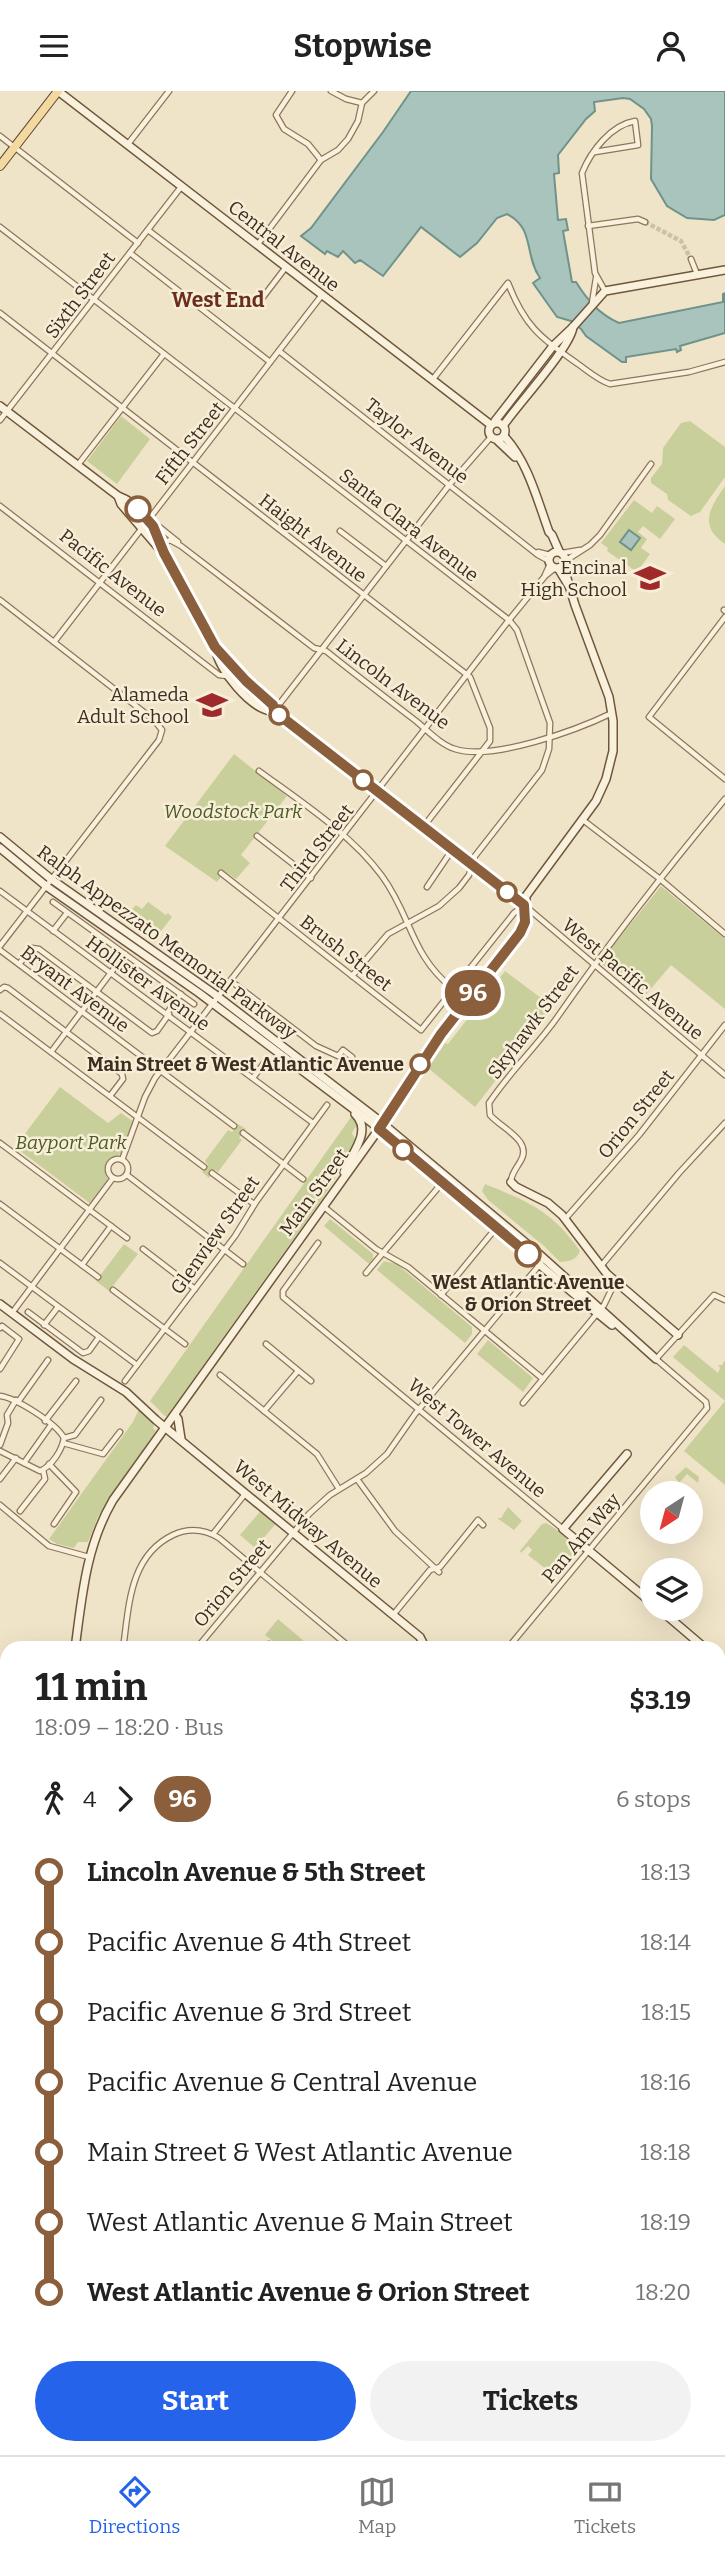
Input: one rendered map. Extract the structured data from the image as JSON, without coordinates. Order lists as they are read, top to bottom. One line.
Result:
{"streets":{"street":["Central Avenue","Sixth Street","Taylor Avenue","Fifth Street","Santa Clara Avenue","Haight Avenue","Pacific Avenue","Lincoln Avenue","Third Street","Ralph Appezzato Memorial Parkway","Brush Street","West Pacific Avenue","Hollister Avenue","Bryant Avenue","Skyhawk Street","Orion Street","Main Street","Glenview Street","West Tower Avenue","West Midway Avenue","Pan Am Way"]},"crossings":[["Central Avenue","Sixth Street"],["Central Avenue","Fifth Street"],["Sixth Street","Santa Clara Avenue"],["Sixth Street","Haight Avenue"],["Sixth Street","Lincoln Avenue"],["Taylor Avenue","Fifth Street"],["Taylor Avenue","Third Street"],["Fifth Street","Santa Clara Avenue"],["Fifth Street","Haight Avenue"],["Fifth Street","Pacific Avenue"],["Fifth Street","Lincoln Avenue"],["Santa Clara Avenue","Lincoln Avenue"],["Santa Clara Avenue","Third Street"],["Santa Clara Avenue","Brush Street"],["Haight Avenue","Lincoln Avenue"],["Haight Avenue","Third Street"],["Lincoln Avenue","Third Street"],["Third Street","Ralph Appezzato Memorial Parkway"],["Third Street","Brush Street"],["Third Street","Hollister Avenue"],["Third Street","Bryant Avenue"],["Ralph Appezzato Memorial Parkway","Main Street"],["West Pacific Avenue","Skyhawk Street"],["West Pacific Avenue","Orion Street"],["West Pacific Avenue","Main Street"],["Hollister Avenue","Glenview Street"],["Orion Street","West Tower Avenue"],["Orion Street","West Midway Avenue"],["Main Street","West Midway Avenue"],["West Tower Avenue","Pan Am Way"]],"districts":["West End"],"parks":["Woodstock Park","Bayport Park"],"places":{"school or university":["Encinal High School","Alameda Adult School"],"other":["Main Street & West Atlantic Avenue","West Atlantic Avenue & Orion Street"]},"lines":["bus line 96"],"north":"bottom left","page":{"header":"Stopwise","on_map":"96","heading":["11 min","18:09 – 18:20 · Bus","$3.19"],"legs":["4","96","6 stops"],"list":[{"name":"Lincoln Avenue & 5th Street","value":"18:13"},{"name":"Pacific Avenue & 4th Street","value":"18:14"},{"name":"Pacific Avenue & 3rd Street","value":"18:15"},{"name":"Pacific Avenue & Central Avenue","value":"18:16"},{"name":"Main Street & West Atlantic Avenue","value":"18:18"},{"name":"West Atlantic Avenue & Main Street","value":"18:19"},{"name":"West Atlantic Avenue & Orion Street","value":"18:20"}],"buttons":["Start","Tickets"],"tabs":["Directions","Map","Tickets"]}}
